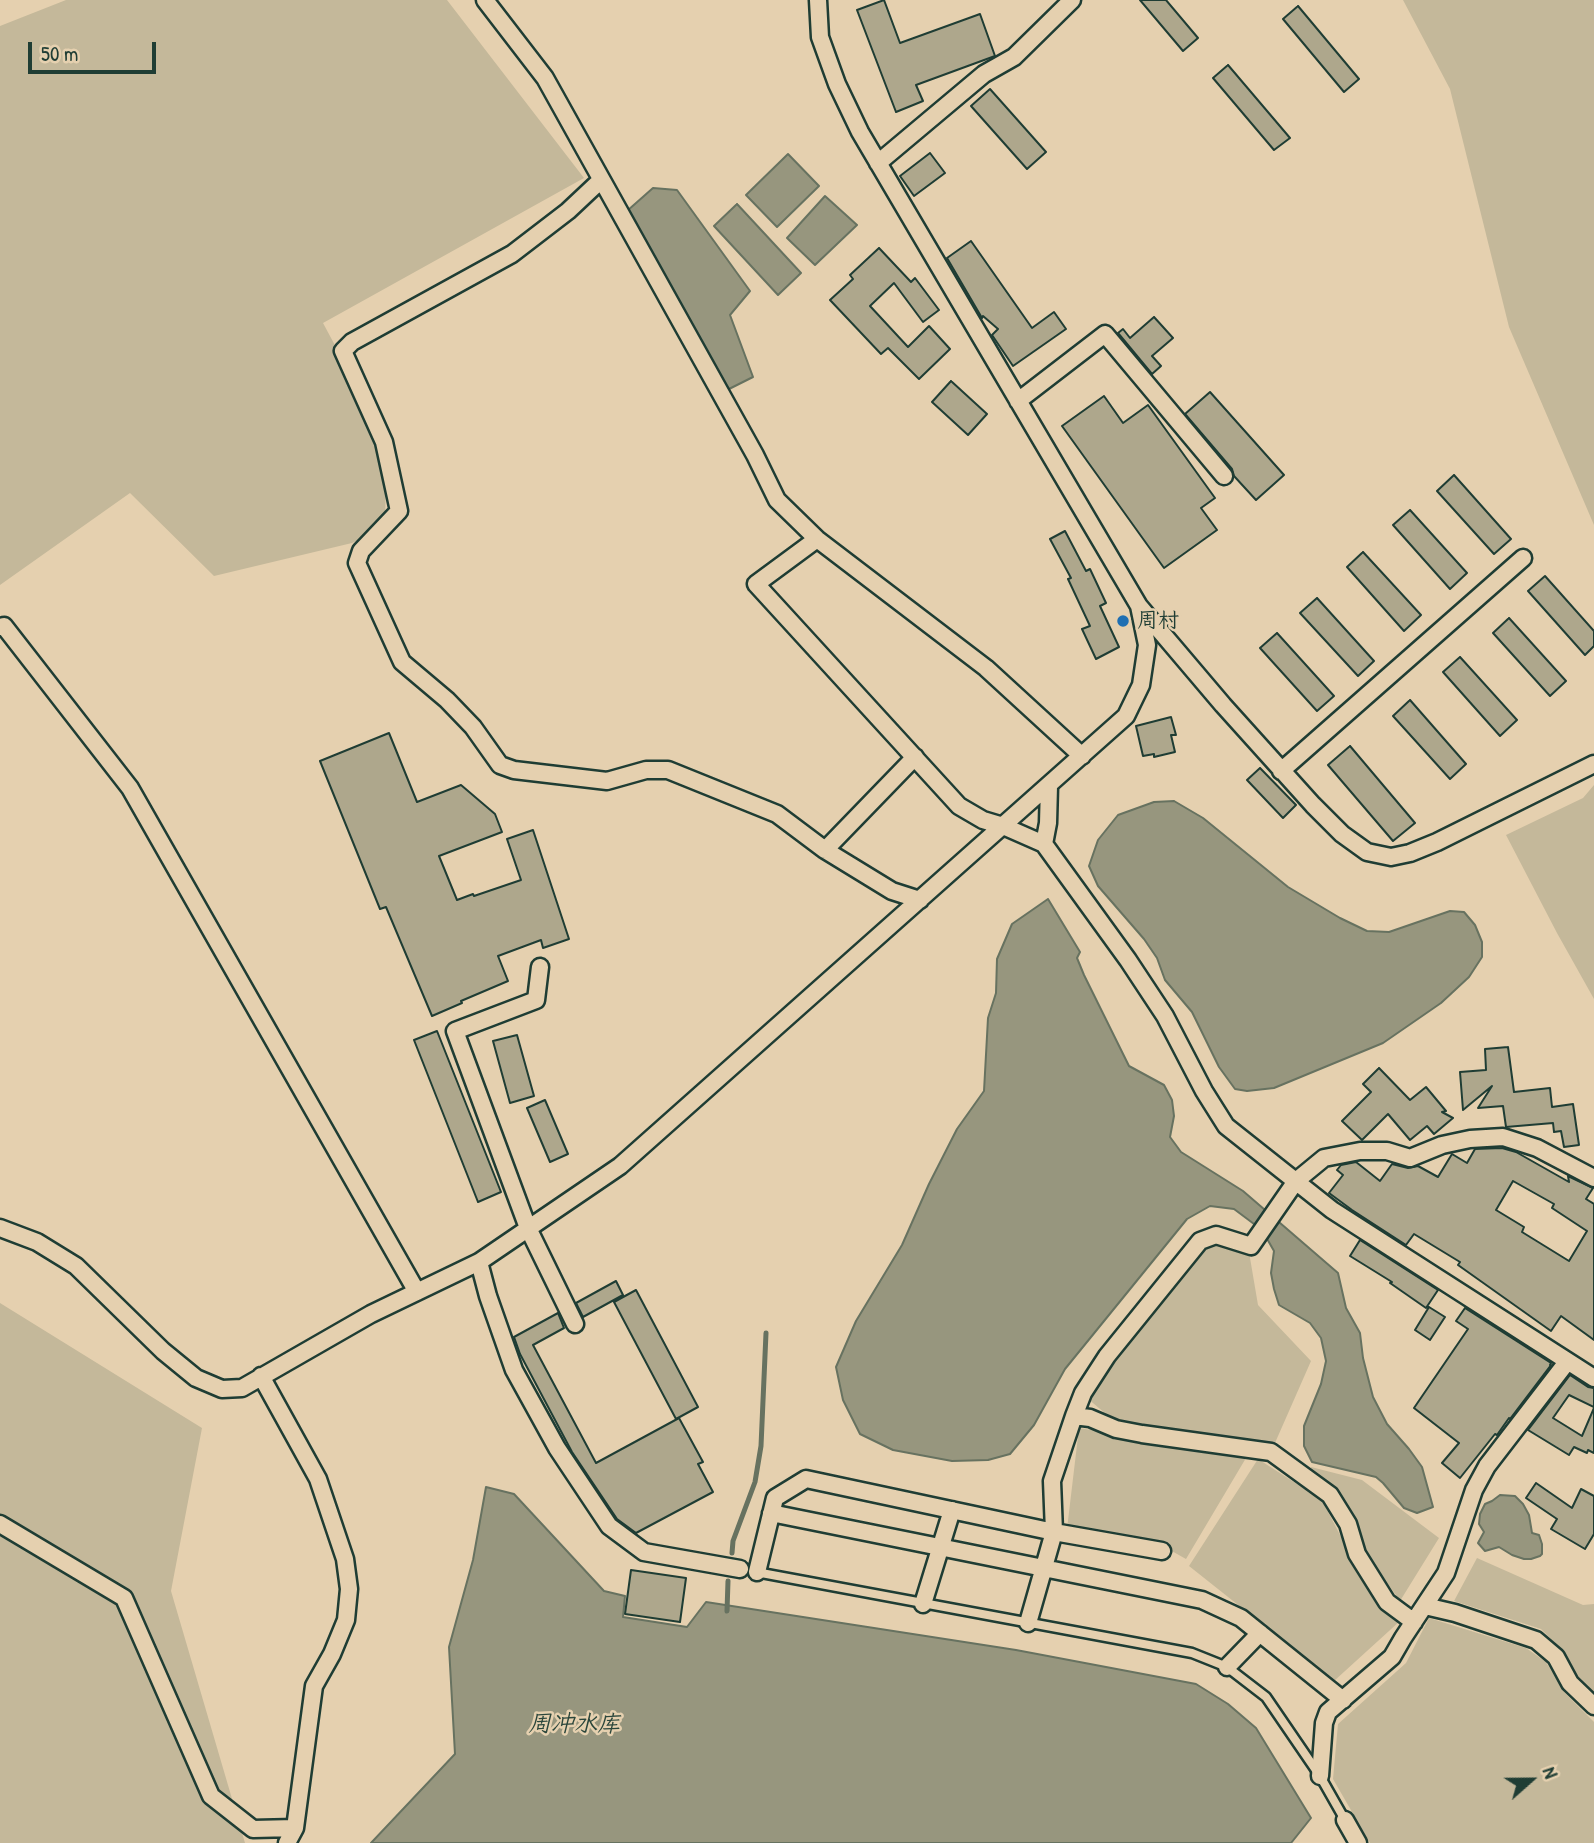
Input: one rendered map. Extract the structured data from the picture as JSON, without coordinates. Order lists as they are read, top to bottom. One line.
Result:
{"water":["周冲水库"],"places":["周村"],"scale_bar":"50 m","north":"right"}
